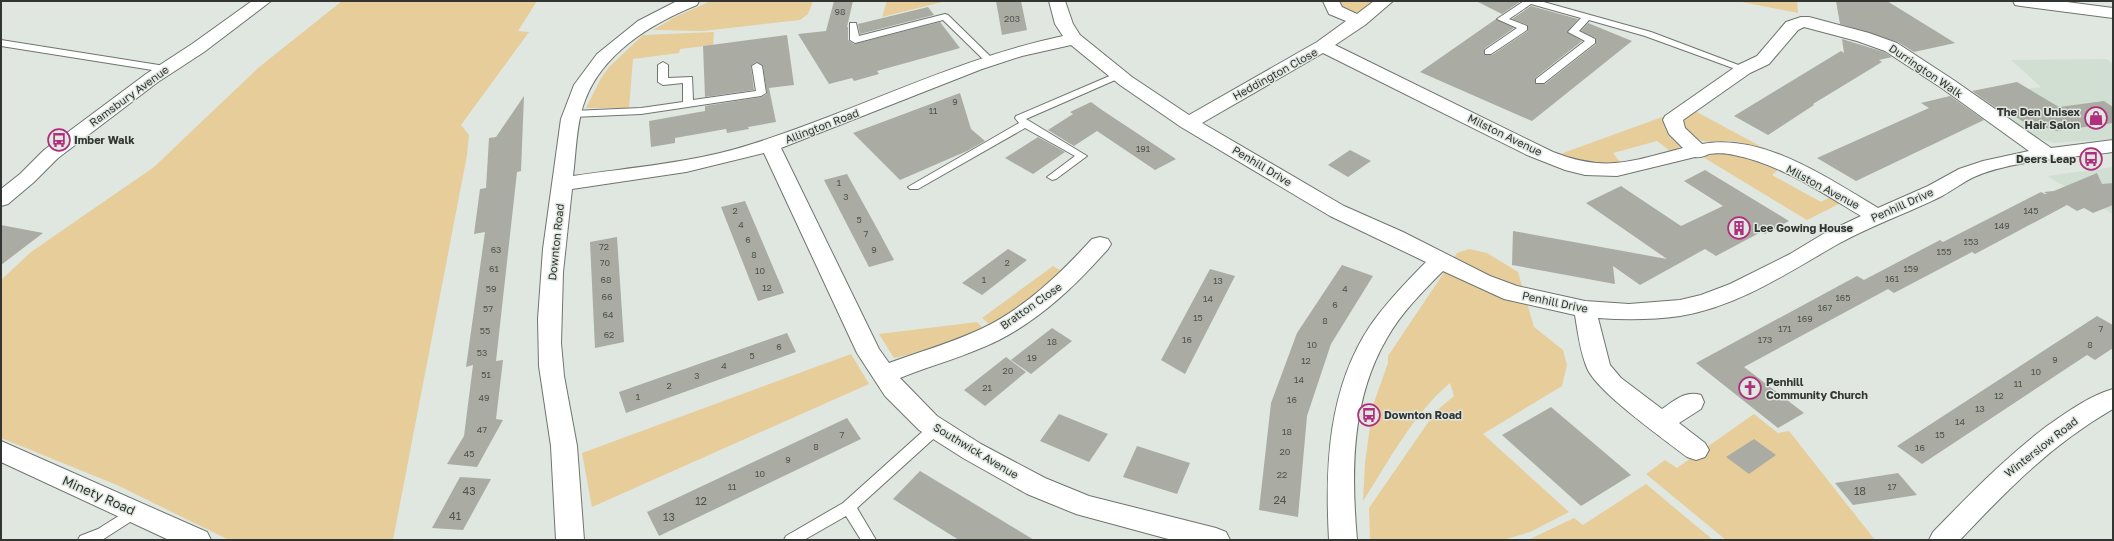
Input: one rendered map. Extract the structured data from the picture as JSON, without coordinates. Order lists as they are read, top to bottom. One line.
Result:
{"streets":{"street":["Durrington Walk","Heddington Close","Ramsbury Avenue","Allington Road","Milston Avenue","Penhill Drive","Downton Road","Bratton Close","Winterslow Road","Southwick Avenue","Minety Road"]},"crossings":[["Durrington Walk","Penhill Drive"],["Heddington Close","Milston Avenue"],["Heddington Close","Penhill Drive"],["Allington Road","Penhill Drive"],["Allington Road","Downton Road"],["Allington Road","Southwick Avenue"],["Milston Avenue","Penhill Drive"],["Bratton Close","Southwick Avenue"]],"places":{"shop":["The Den Unisex Hair Salon"],"bus stop":["Imber Walk","Deers Leap","Downton Road"],"building":["Lee Gowing House"],"church":["Penhill Community Church"]},"house_numbers":["98","203","9","11","191","1","3","2","145","5","4","149","7","6","153","72","63","9","155","8","70","2","61","159","10","161","68","1","13","12","59","4","66","165","14","6","167","57","64","15","169","8","171","7","55","62","16","173","18","10","8","6","53","5","19","9","12","4","20","10","51","3","14","11","2","21","12","1","49","16","13","14","47","18","7","15","8","16","20","45","9","10","22","11","17","43","18","24","12","41","13"]}
